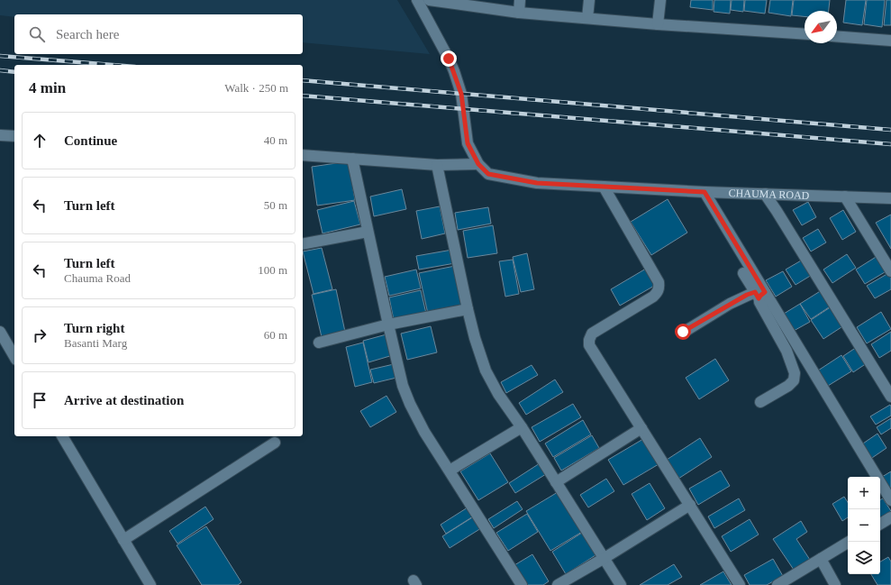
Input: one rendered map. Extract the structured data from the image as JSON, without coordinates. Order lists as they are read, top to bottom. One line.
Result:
{"streets":{"street":["CHAUMA ROAD"]},"north":"bottom left","page":{"search":"Search here","heading":["4 min","Walk · 250 m"],"list":[["Continue","40 m"],["Turn left","50 m"],["Turn left","Chauma Road","100 m"],["Turn right","Basanti Marg","60 m"],"Arrive at destination"],"map_buttons":["+","−"]}}
